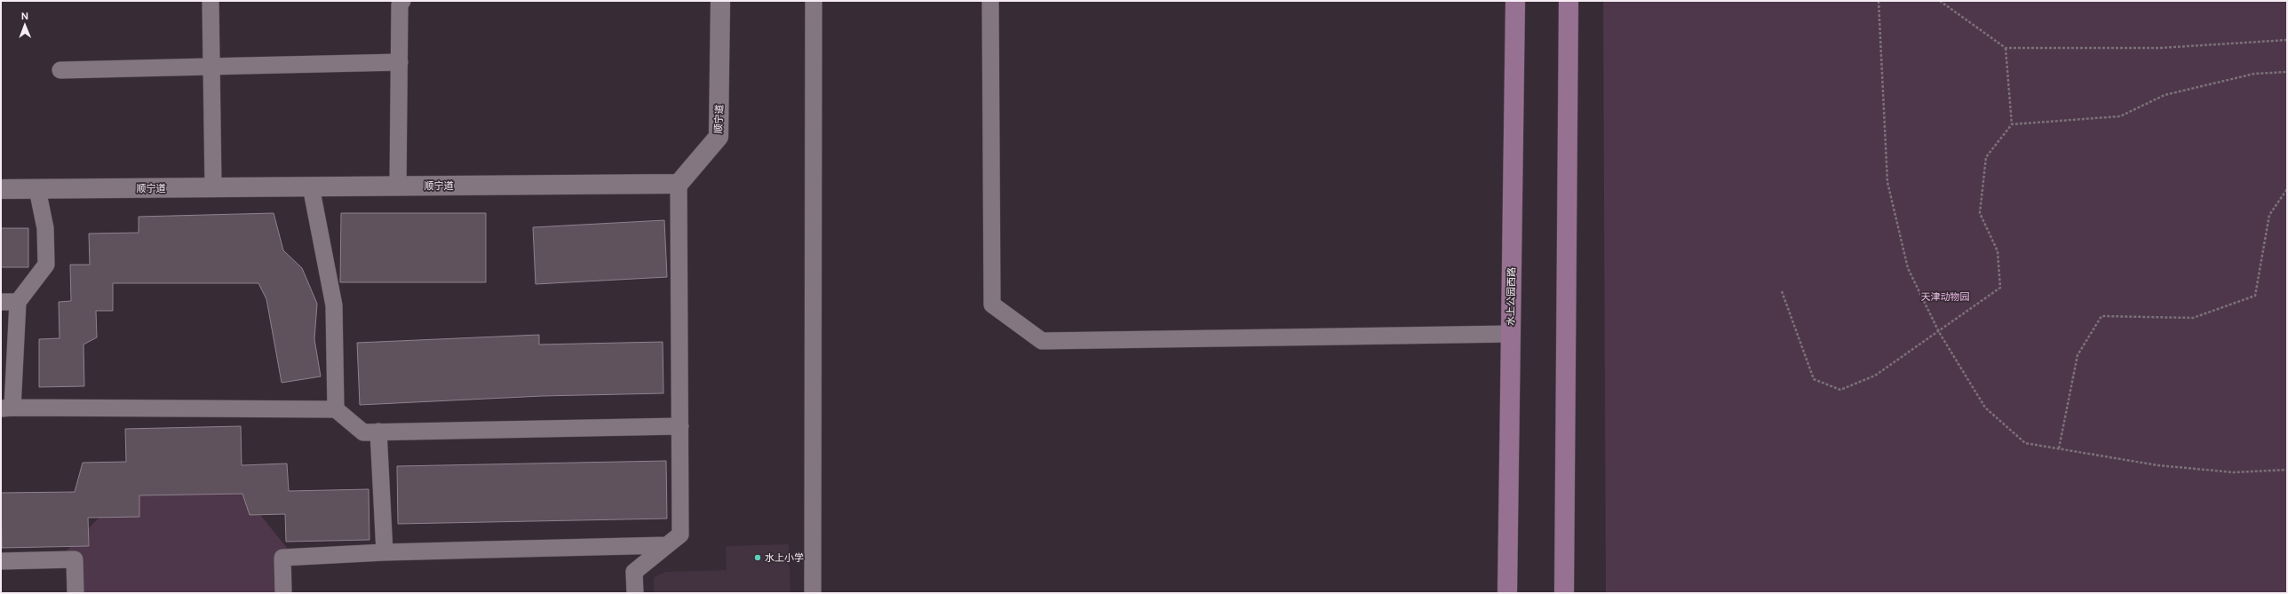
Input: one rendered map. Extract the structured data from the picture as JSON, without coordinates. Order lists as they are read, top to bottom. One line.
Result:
{"streets":{"main road":["水上公园西路"],"street":["顺宁道"]},"parks":["天津动物园"],"places":["水上小学"],"north":"top"}
